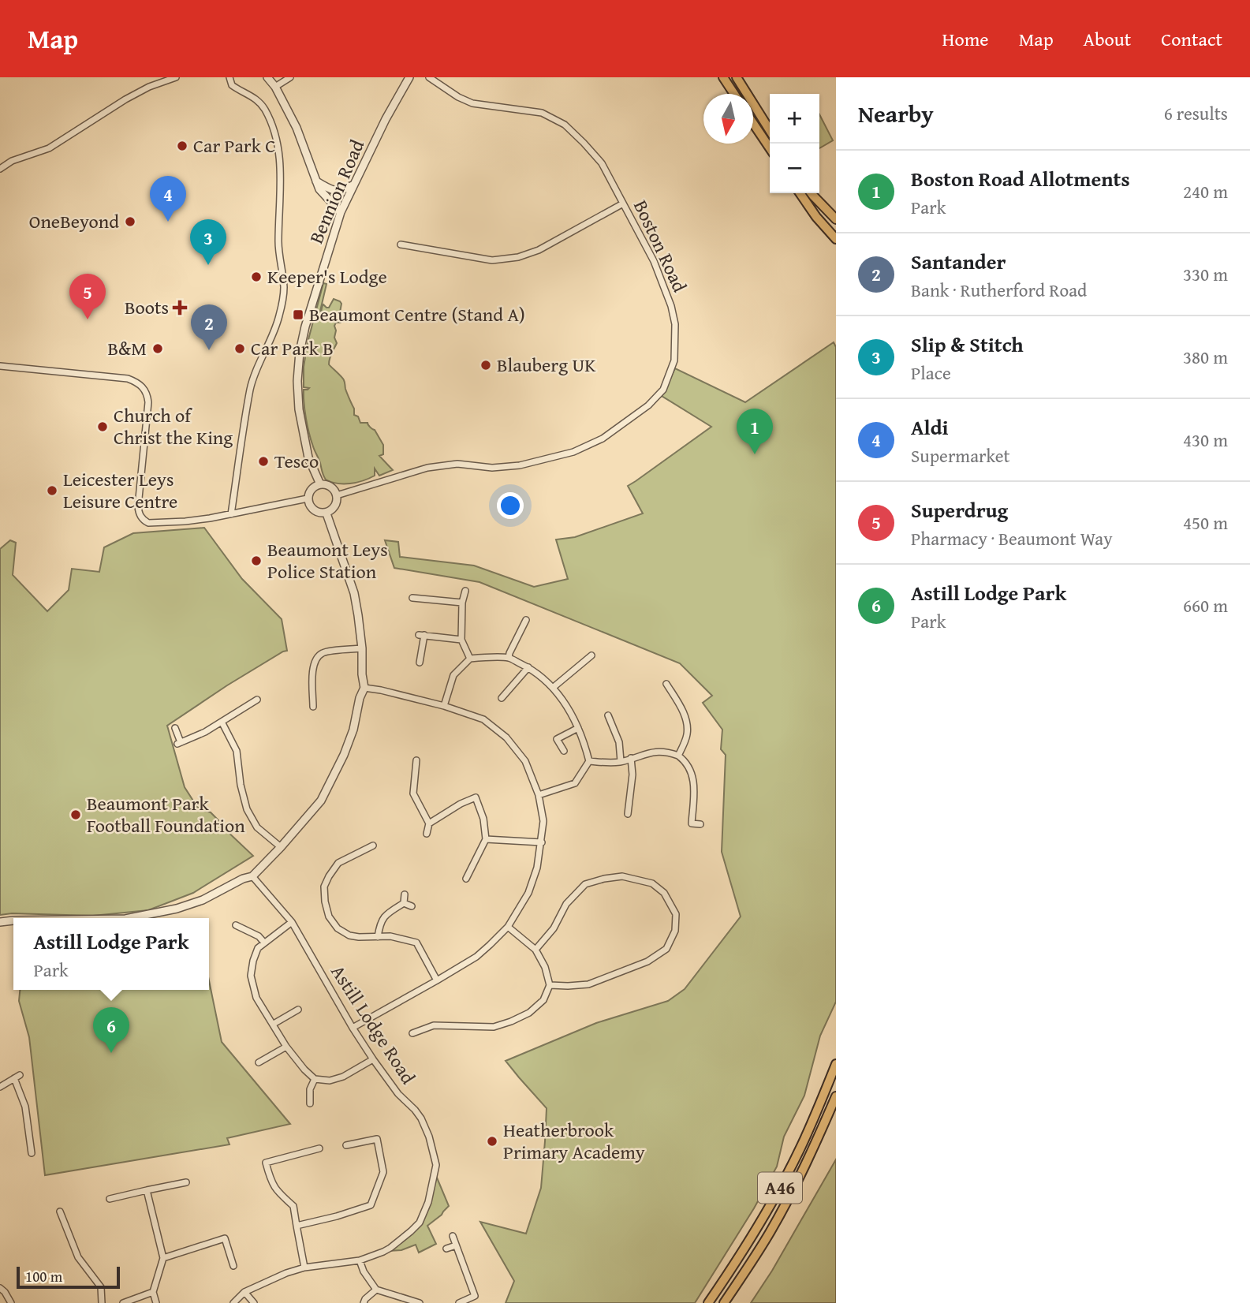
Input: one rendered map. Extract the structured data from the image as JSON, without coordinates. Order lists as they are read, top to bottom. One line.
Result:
{"streets":{"main road":["A46"],"street":["Bennion Road","Boston Road","Astill Lodge Road"]},"crossings":[["Bennion Road","Boston Road"]],"places":{"other":["Car Park C","OneBeyond","Keeper's Lodge","B&M","Car Park B","Blauberg UK","Church of Christ the King","Tesco","Leicester Leys Leisure Centre","Beaumont Leys Police Station","Beaumont Park Football Foundation","Heatherbrook Primary Academy"],"health":["Boots"],"transit":["Beaumont Centre (Stand A)"]},"scale_bar":"100 m","north":"bottom","page":{"header":"Map","nav":["Home","Map","About","Contact"],"heading":["Nearby","6 results"],"map_buttons":["+","−"],"list":[{"mark":"1","name":"Boston Road Allotments","note":"Park","value":"240 m"},{"mark":"2","name":"Santander","note":"Bank · Rutherford Road","value":"330 m"},{"mark":"3","name":"Slip & Stitch","note":"Place","value":"380 m"},{"mark":"4","name":"Aldi","note":"Supermarket","value":"430 m"},{"mark":"5","name":"Superdrug","note":"Pharmacy · Beaumont Way","value":"450 m"},{"mark":"6","name":"Astill Lodge Park","note":"Park","value":"660 m"}],"pins":["4","3","5","2","1","6"],"popup":["Astill Lodge Park","Park"],"scale":"100 m"}}
